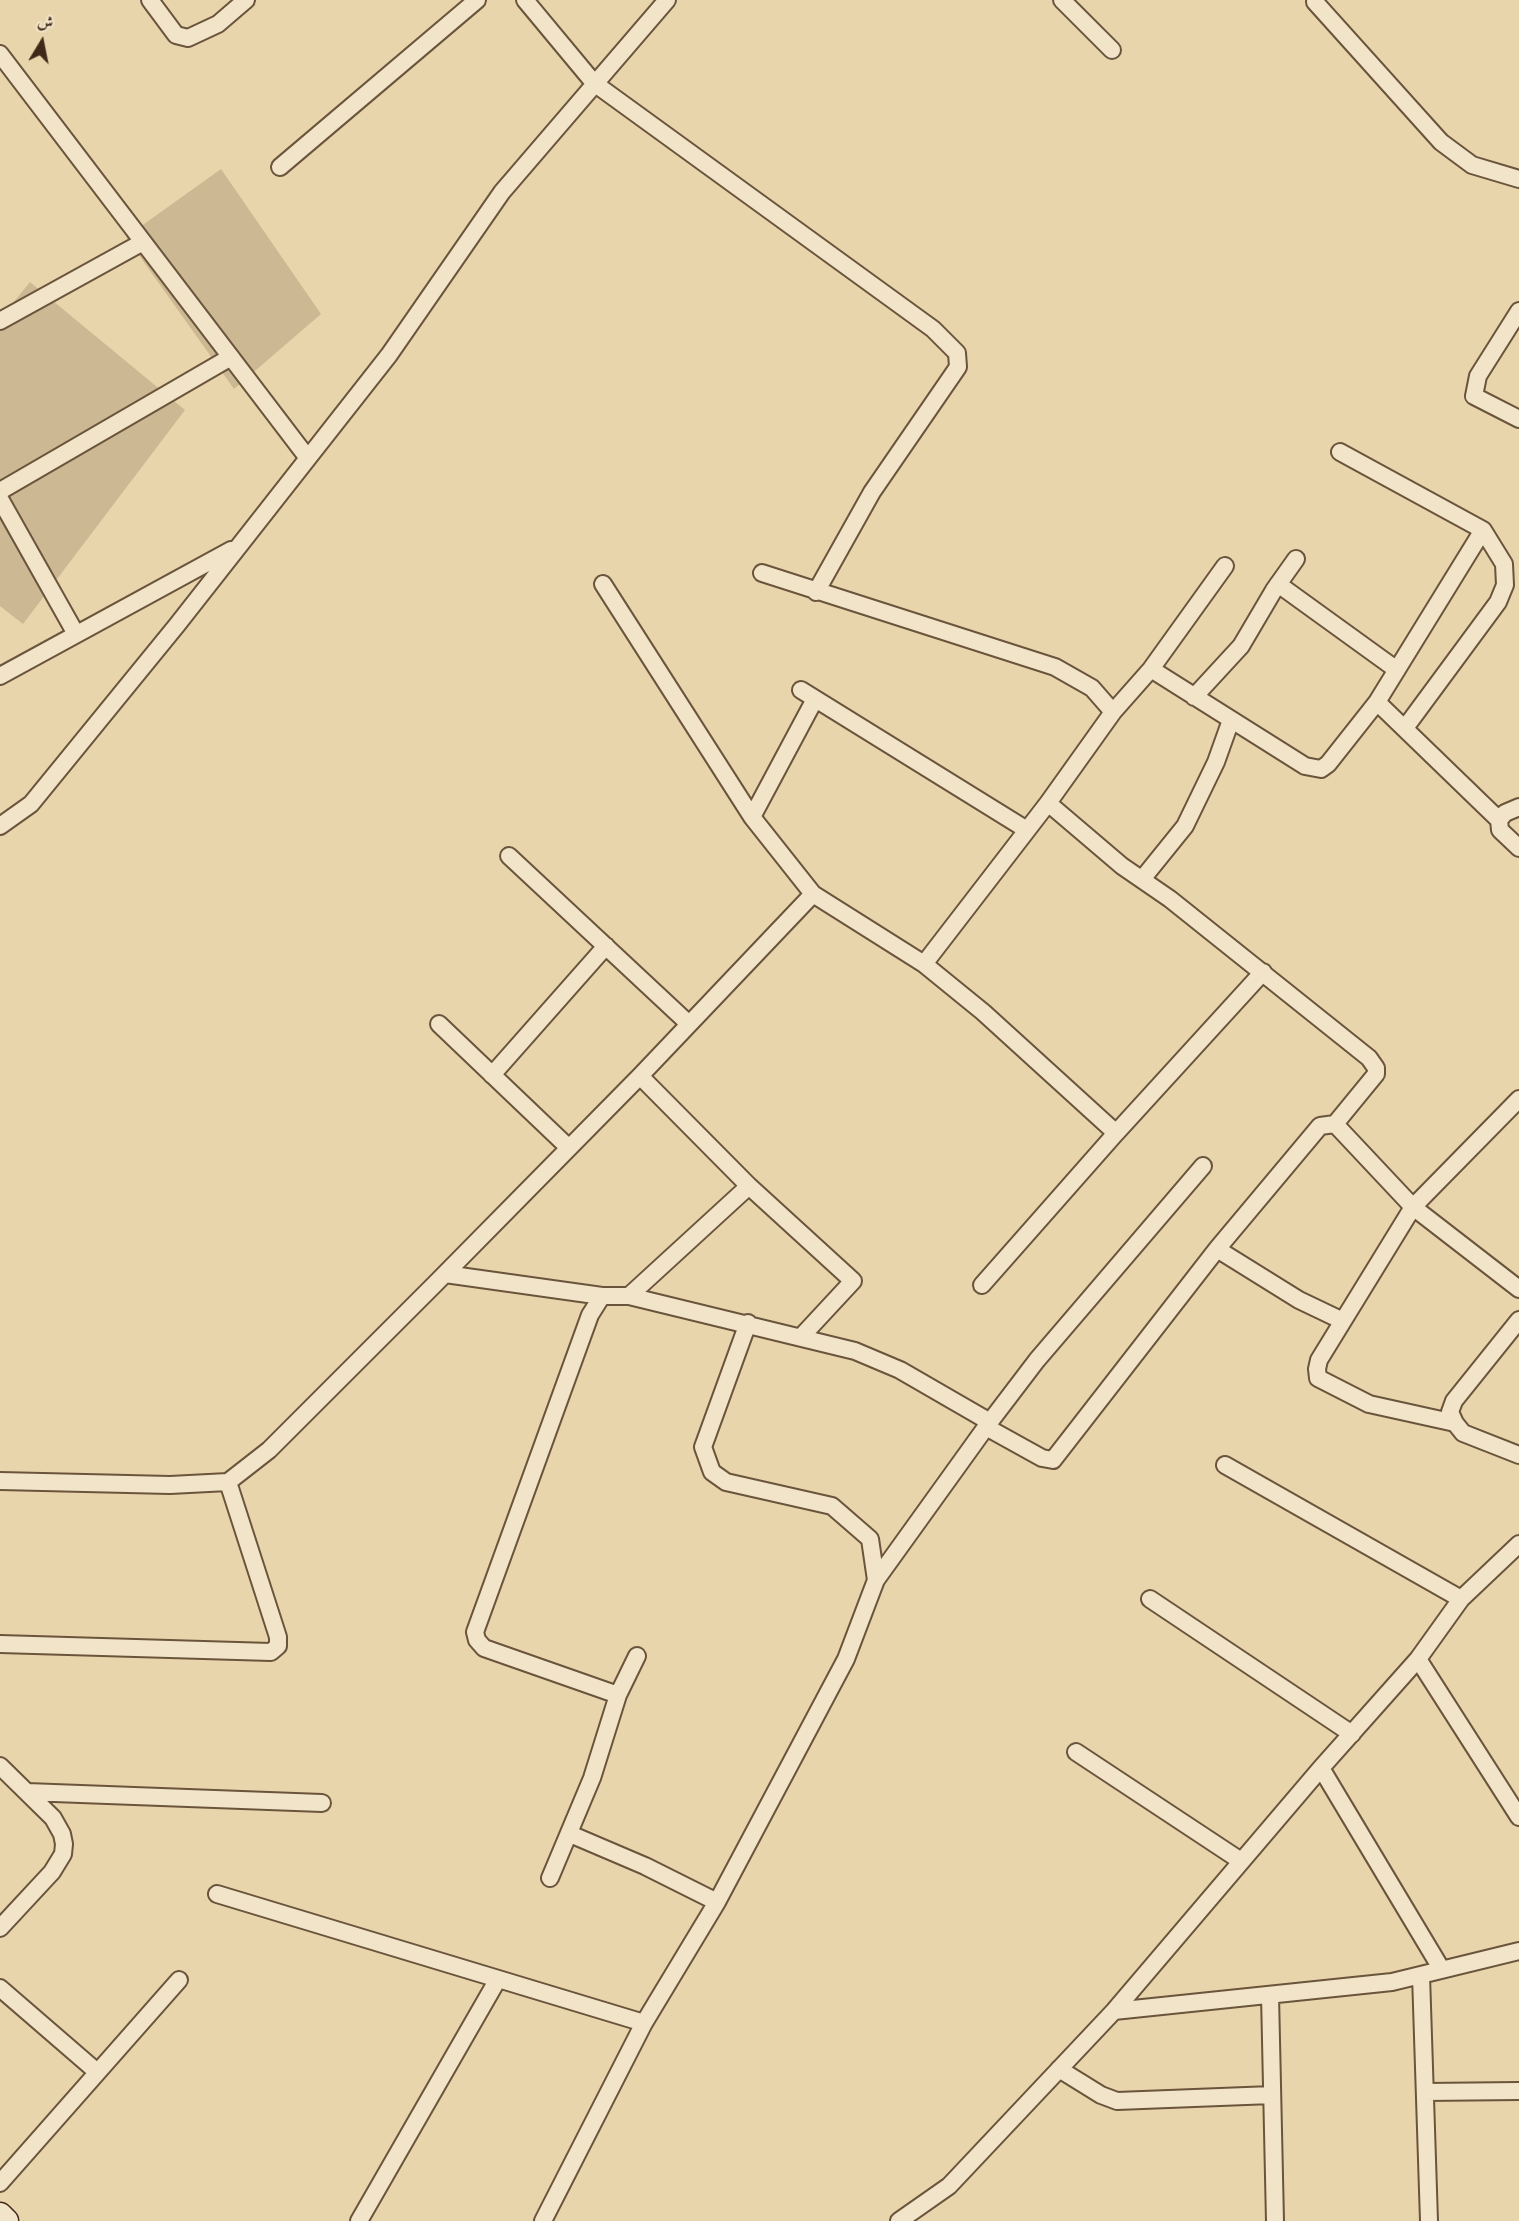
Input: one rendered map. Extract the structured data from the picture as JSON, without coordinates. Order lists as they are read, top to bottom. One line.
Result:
{"north":"top"}
